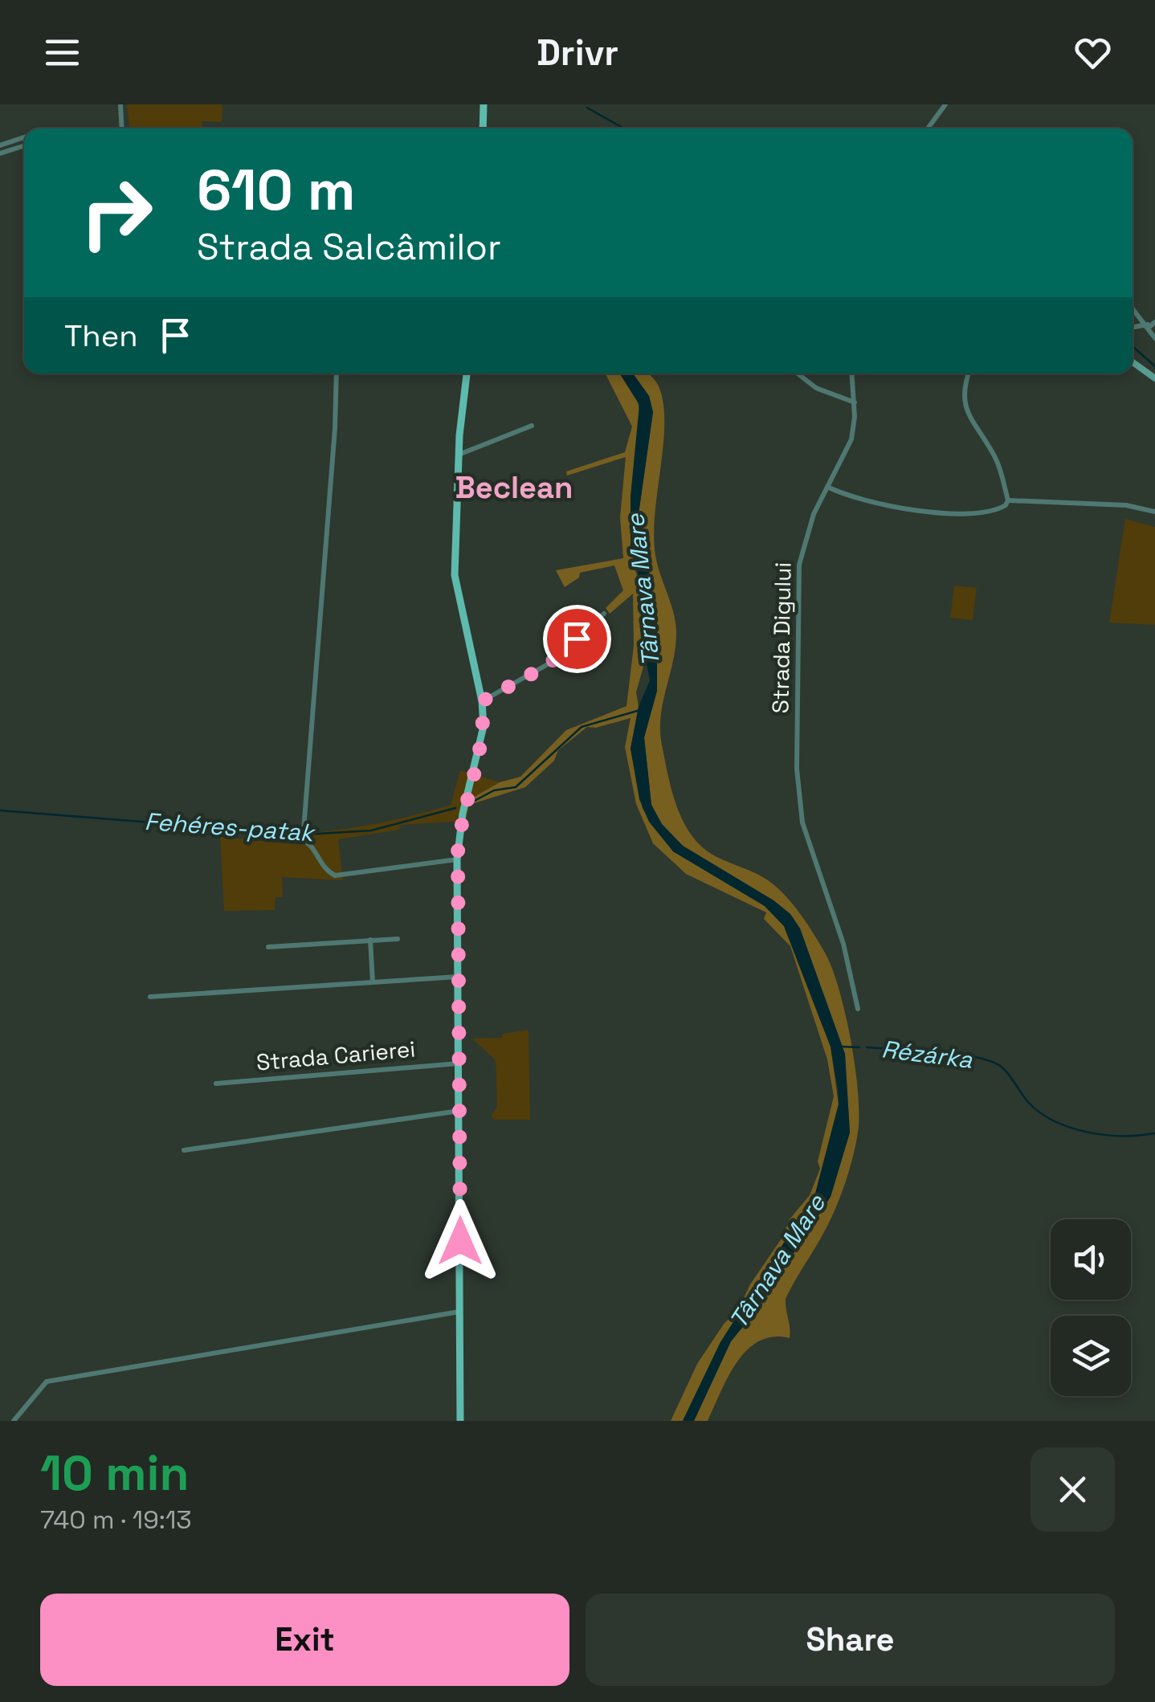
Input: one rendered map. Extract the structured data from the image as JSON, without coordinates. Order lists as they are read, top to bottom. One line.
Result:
{"streets":{"street":["Strada Digului","Strada Carierei"]},"districts":["Beclean"],"water":["Târnava Mare","Fehéres-patak","Rézárka"],"page":{"header":"Drivr","turn":["610 m","Strada Salcâmilor"],"then":"Then","heading":["10 min","740 m · 19:13"],"buttons":["Exit","Share"]}}
